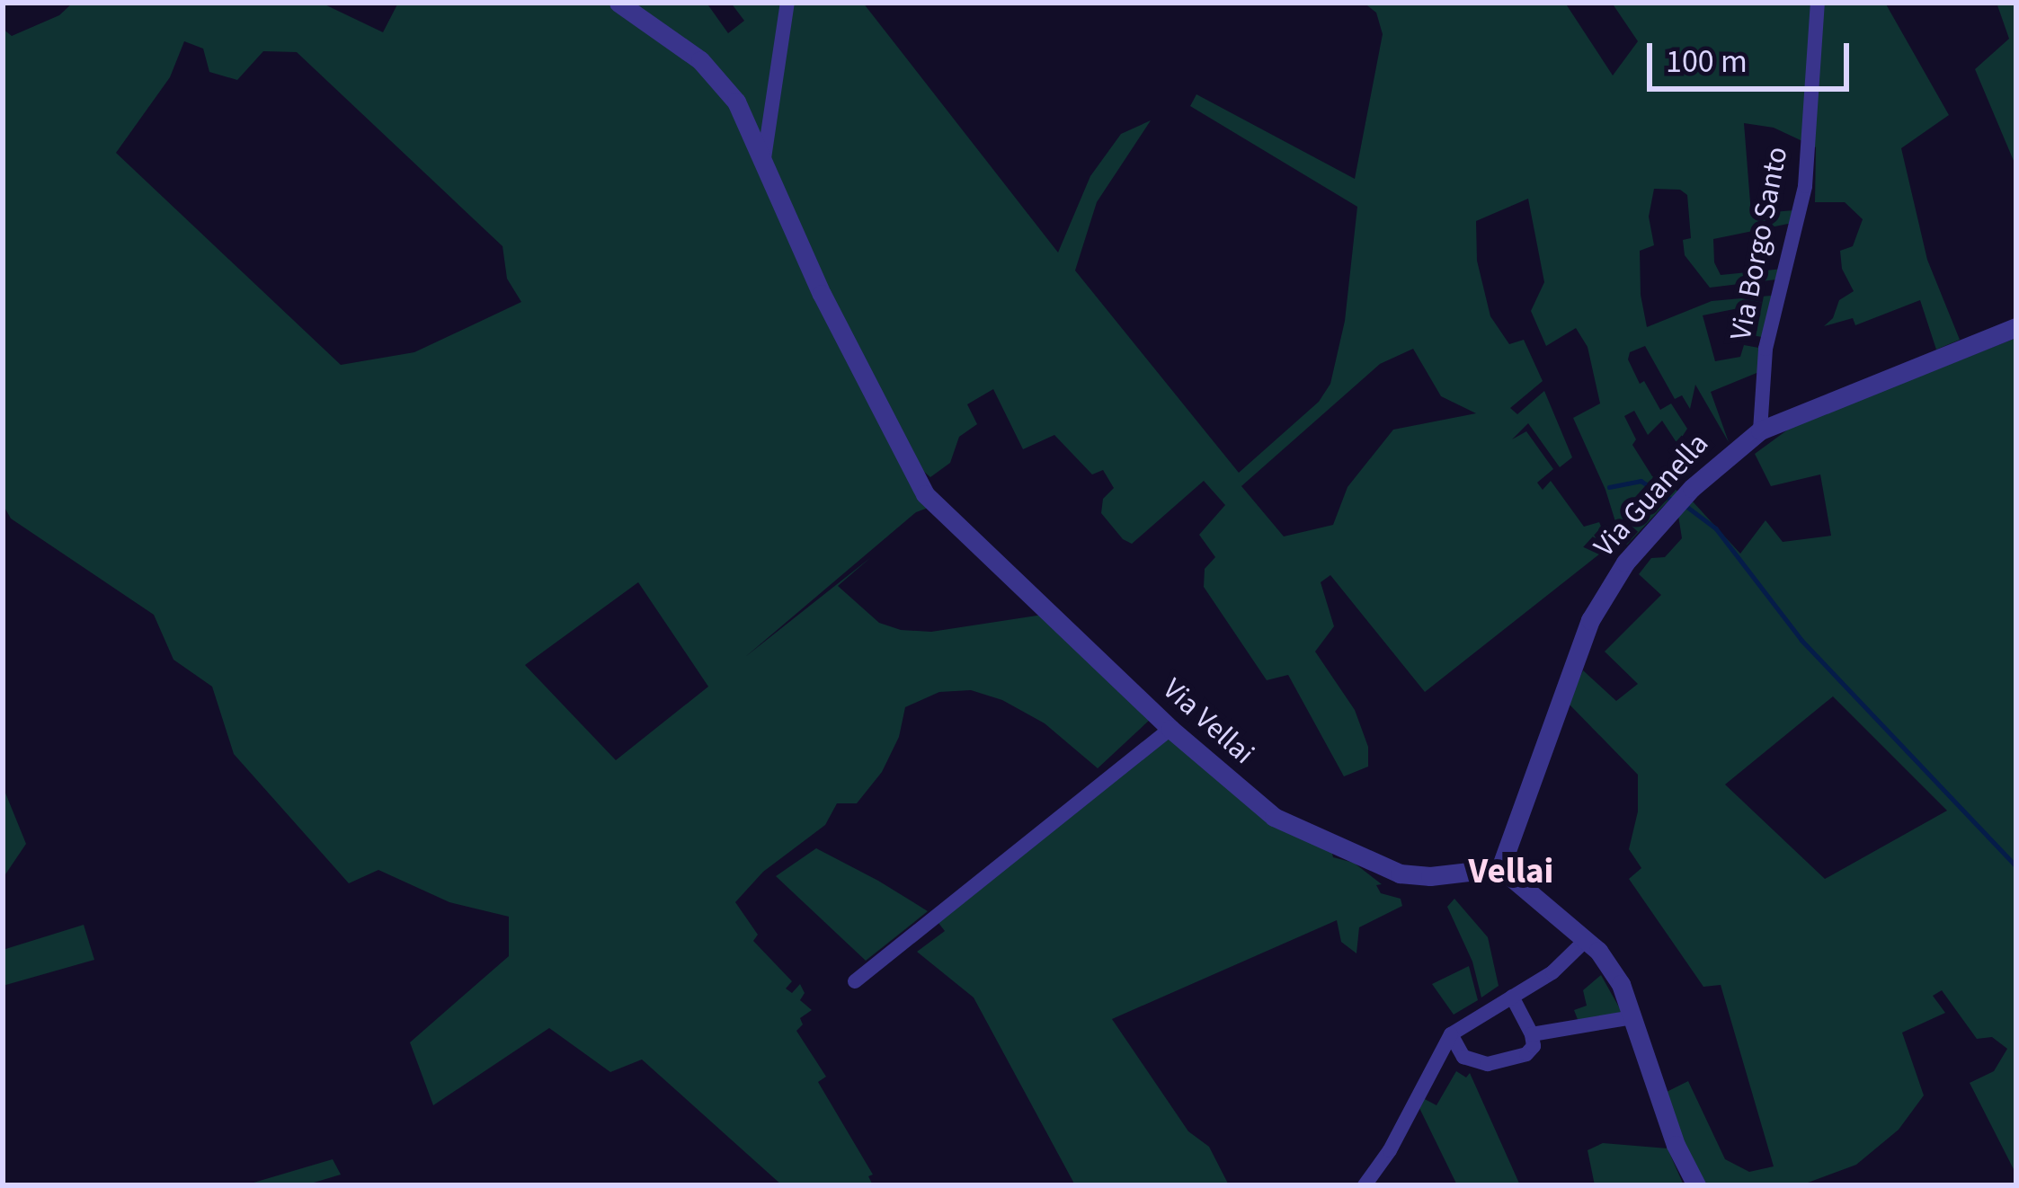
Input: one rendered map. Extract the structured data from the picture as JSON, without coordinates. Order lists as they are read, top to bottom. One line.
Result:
{"streets":{"street":["Via Borgo Santo","Via Guanella","Via Vellai"]},"crossings":[["Via Borgo Santo","Via Guanella"],["Via Guanella","Via Vellai"]],"districts":["Vellai"],"scale_bar":"100 m"}
